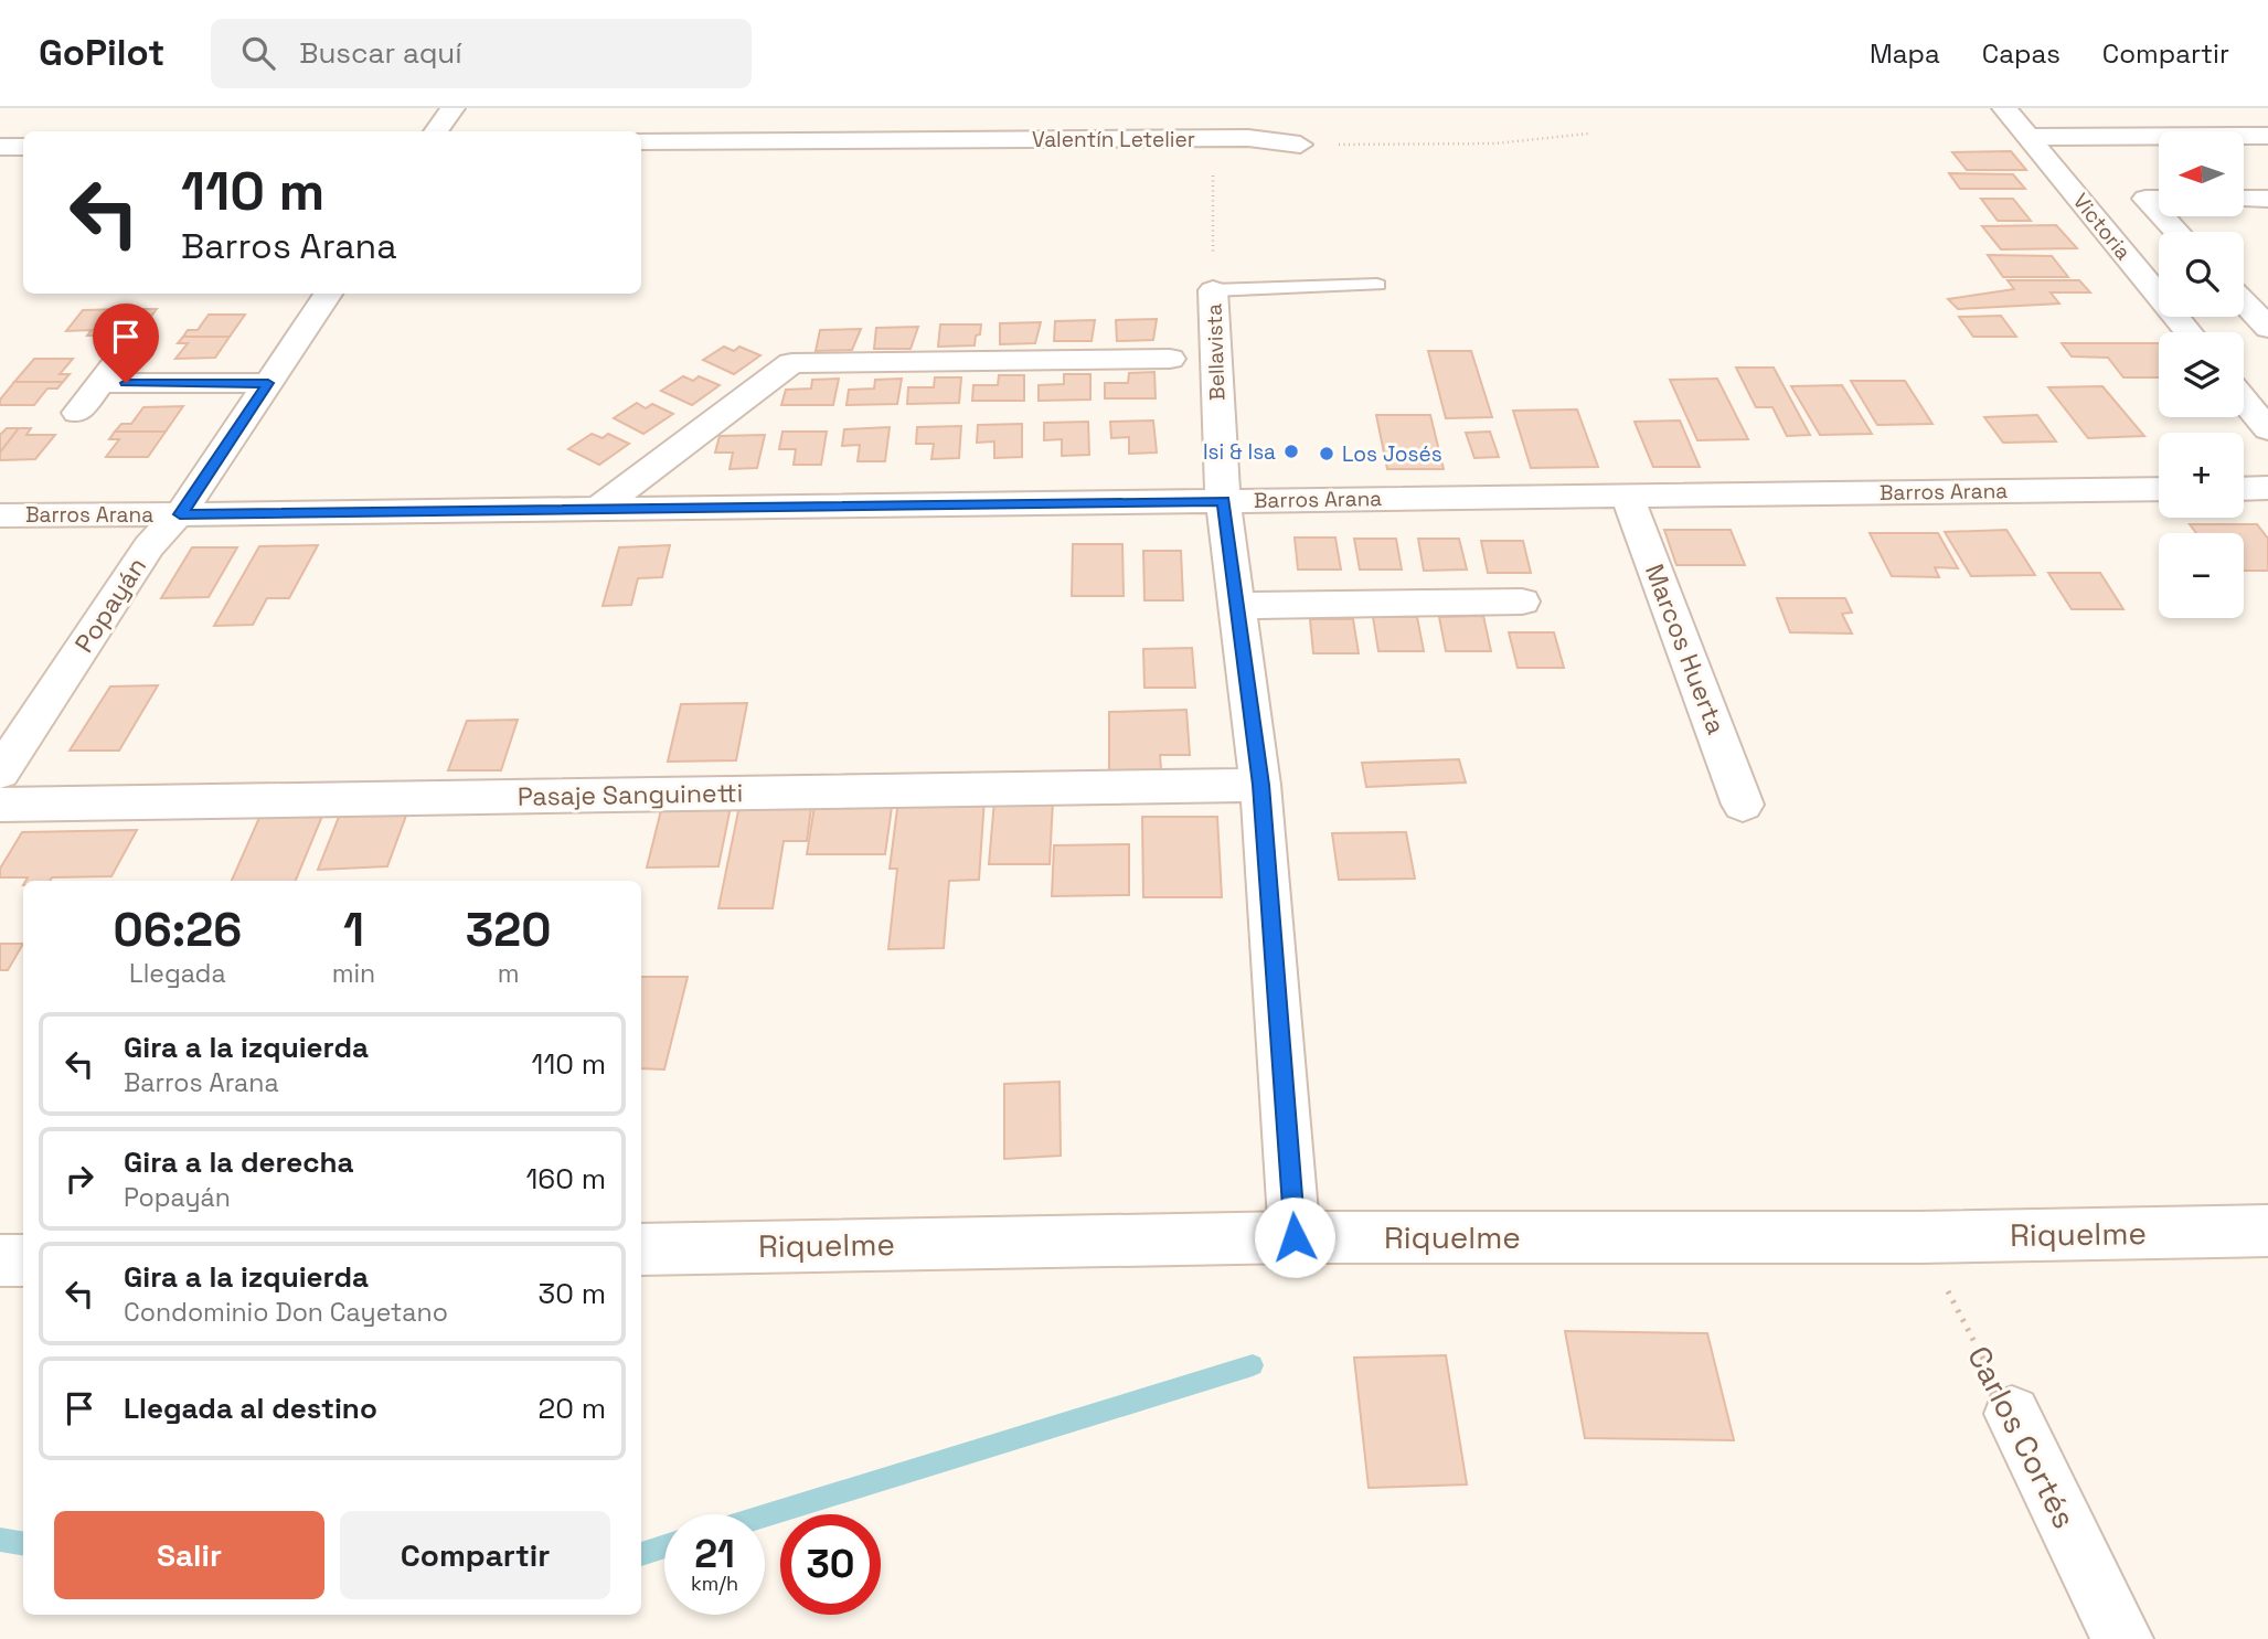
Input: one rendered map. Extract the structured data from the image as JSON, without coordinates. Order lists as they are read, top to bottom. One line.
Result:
{"streets":{"street":["Valentín Letelier","Victoria","Bellavista","Barros Arana","Popayán","Marcos Huerta","Pasaje Sanguinetti","Riquelme","Carlos Cortés"]},"crossings":[["Valentín Letelier","Bellavista"],["Bellavista","Barros Arana"],["Bellavista","Pasaje Sanguinetti"],["Bellavista","Riquelme"],["Barros Arana","Popayán"],["Barros Arana","Marcos Huerta"],["Riquelme","Carlos Cortés"]],"places":["Isi & Isa","Los Josés"],"north":"left","page":{"header":"GoPilot","search":"Buscar aquí","nav":["Mapa","Capas","Compartir"],"map_buttons":["+","−"],"turn":["110 m","Barros Arana"],"eta":["06:26","Llegada","1","min","320","m"],"list":[{"name":"Gira a la izquierda","note":"Barros Arana","value":"110 m"},{"name":"Gira a la derecha","note":"Popayán","value":"160 m"},{"name":"Gira a la izquierda","note":"Condominio Don Cayetano","value":"30 m"},{"name":"Llegada al destino","value":"20 m"}],"buttons":["Salir","Compartir"],"speed":"21 km/h","limit":"30"}}
